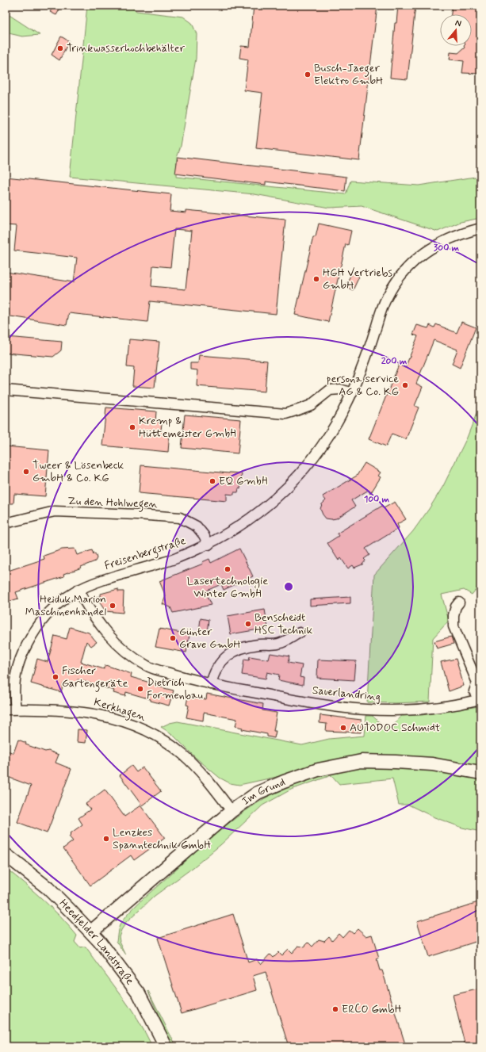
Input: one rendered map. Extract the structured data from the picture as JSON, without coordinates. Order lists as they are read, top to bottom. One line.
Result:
{"streets":{"main road":["Im Grund","Heedfelder Landstraße"],"street":["Zu den Hohlwegen","Freisenbergstraße","Sauerlandring","Kerkhagen"]},"crossings":[["Zu den Hohlwegen","Freisenbergstraße"],["Freisenbergstraße","Sauerlandring"],["Freisenbergstraße","Kerkhagen"],["Kerkhagen","Im Grund"],["Im Grund","Heedfelder Landstraße"]],"places":["Trinkwasserhochbehälter","Busch-Jaeger Elektro GmbH","HGH Vertriebs GmbH","persona service AG & Co. KG","Kremp & Hüttemeister GmbH","Tweer & Lösenbeck GmbH & Co. KG","EQ GmbH","Lasertechnologie Winter GmbH","Heiduk Marion Maschinenhandel","Benscheidt HSC Technik","Günter Grave GmbH","Fischer Gartengeräte","Dietrich Formenbau","AUTODOC Schmidt","Lenzkes Spanntechnik GmbH","ERCO GmbH"],"north":"top","rings":["300 m","200 m","100 m"]}
